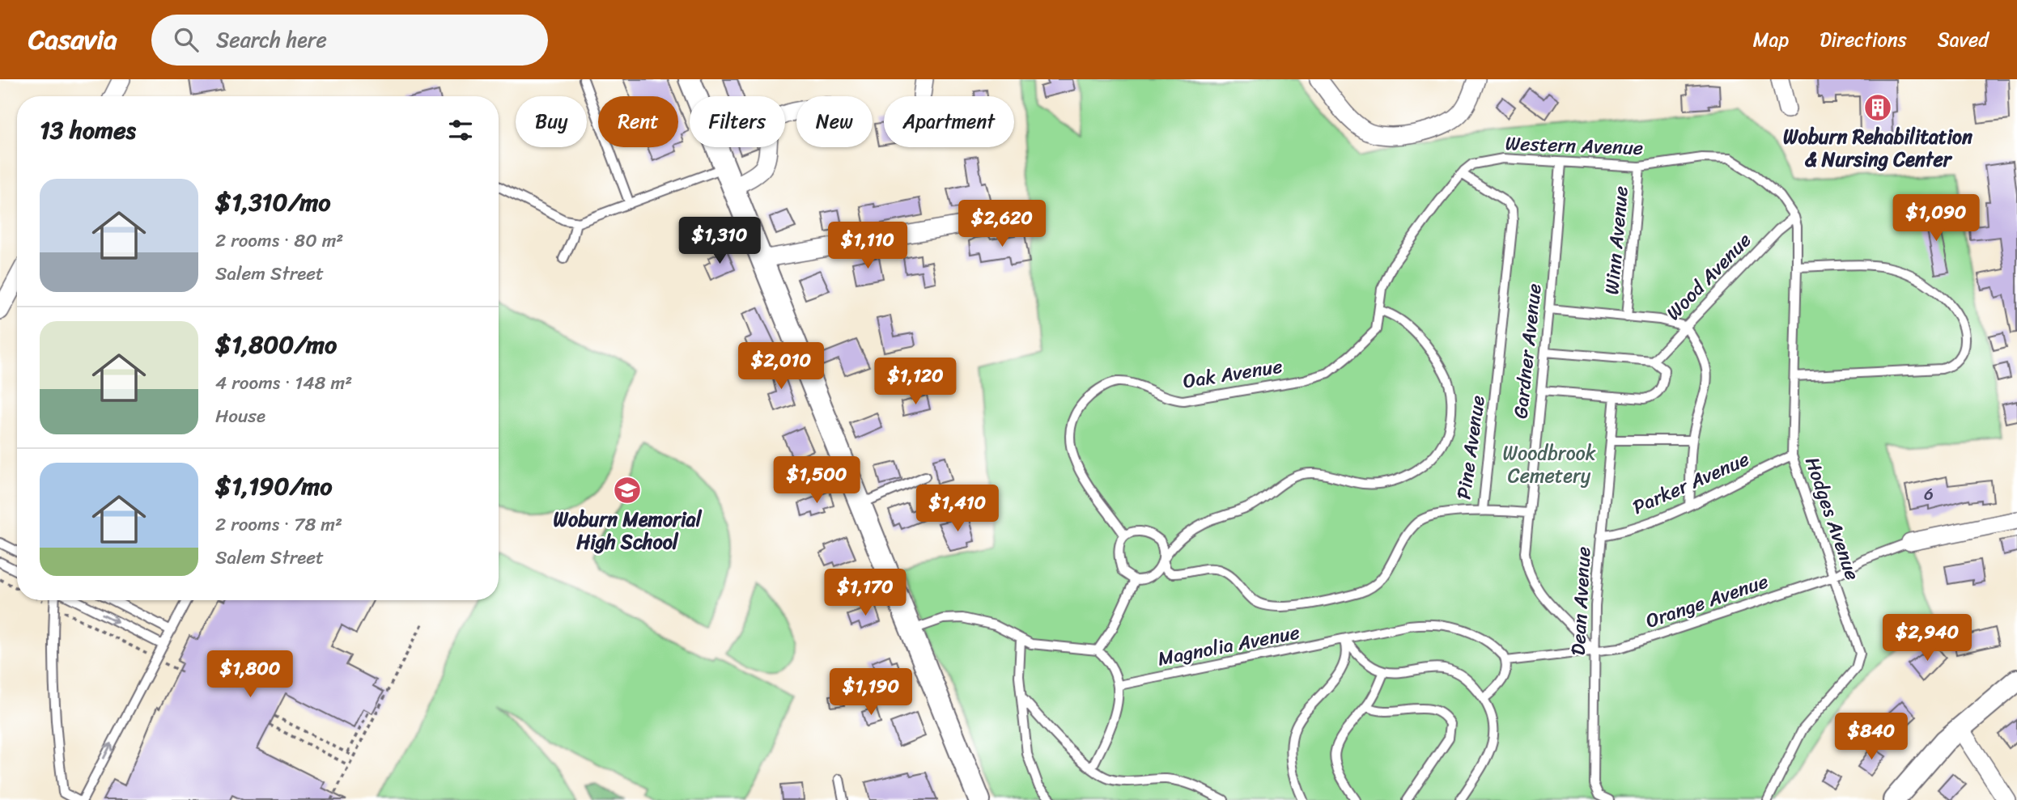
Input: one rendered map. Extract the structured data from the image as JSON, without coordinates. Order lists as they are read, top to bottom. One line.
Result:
{"streets":{"lane":["Western Avenue","Winn Avenue","Wood Avenue","Gardner Avenue","Oak Avenue","Pine Avenue","Parker Avenue","Hodges Avenue","Dean Avenue","Orange Avenue","Magnolia Avenue"]},"crossings":[["Western Avenue","Winn Avenue"],["Western Avenue","Wood Avenue"],["Western Avenue","Gardner Avenue"],["Western Avenue","Oak Avenue"],["Western Avenue","Pine Avenue"],["Western Avenue","Hodges Avenue"],["Wood Avenue","Hodges Avenue"],["Gardner Avenue","Dean Avenue"],["Gardner Avenue","Orange Avenue"],["Oak Avenue","Pine Avenue"],["Parker Avenue","Hodges Avenue"],["Parker Avenue","Dean Avenue"],["Hodges Avenue","Orange Avenue"],["Dean Avenue","Orange Avenue"]],"parks":["Woodbrook Cemetery"],"places":{"building":["Woburn Rehabilitation & Nursing Center"],"school or university":["Woburn Memorial High School"]},"house_numbers":["6"],"page":{"header":"Casavia","search":"Search here","nav":["Map","Directions","Saved"],"chip":["Buy","Rent","Filters","New","Apartment"],"heading":"13 homes","list":[{"name":"$1,310/mo","note":"2 rooms · 80 m² · Salem Street"},{"name":"$1,800/mo","note":"4 rooms · 148 m² · House"},{"name":"$1,190/mo","note":"2 rooms · 78 m² · Salem Street"}],"price":["$1,090","$2,620","$1,310","$1,110","$2,010","$1,120","$1,500","$1,410","$1,170","$2,940","$1,800","$1,190","$840"]}}
